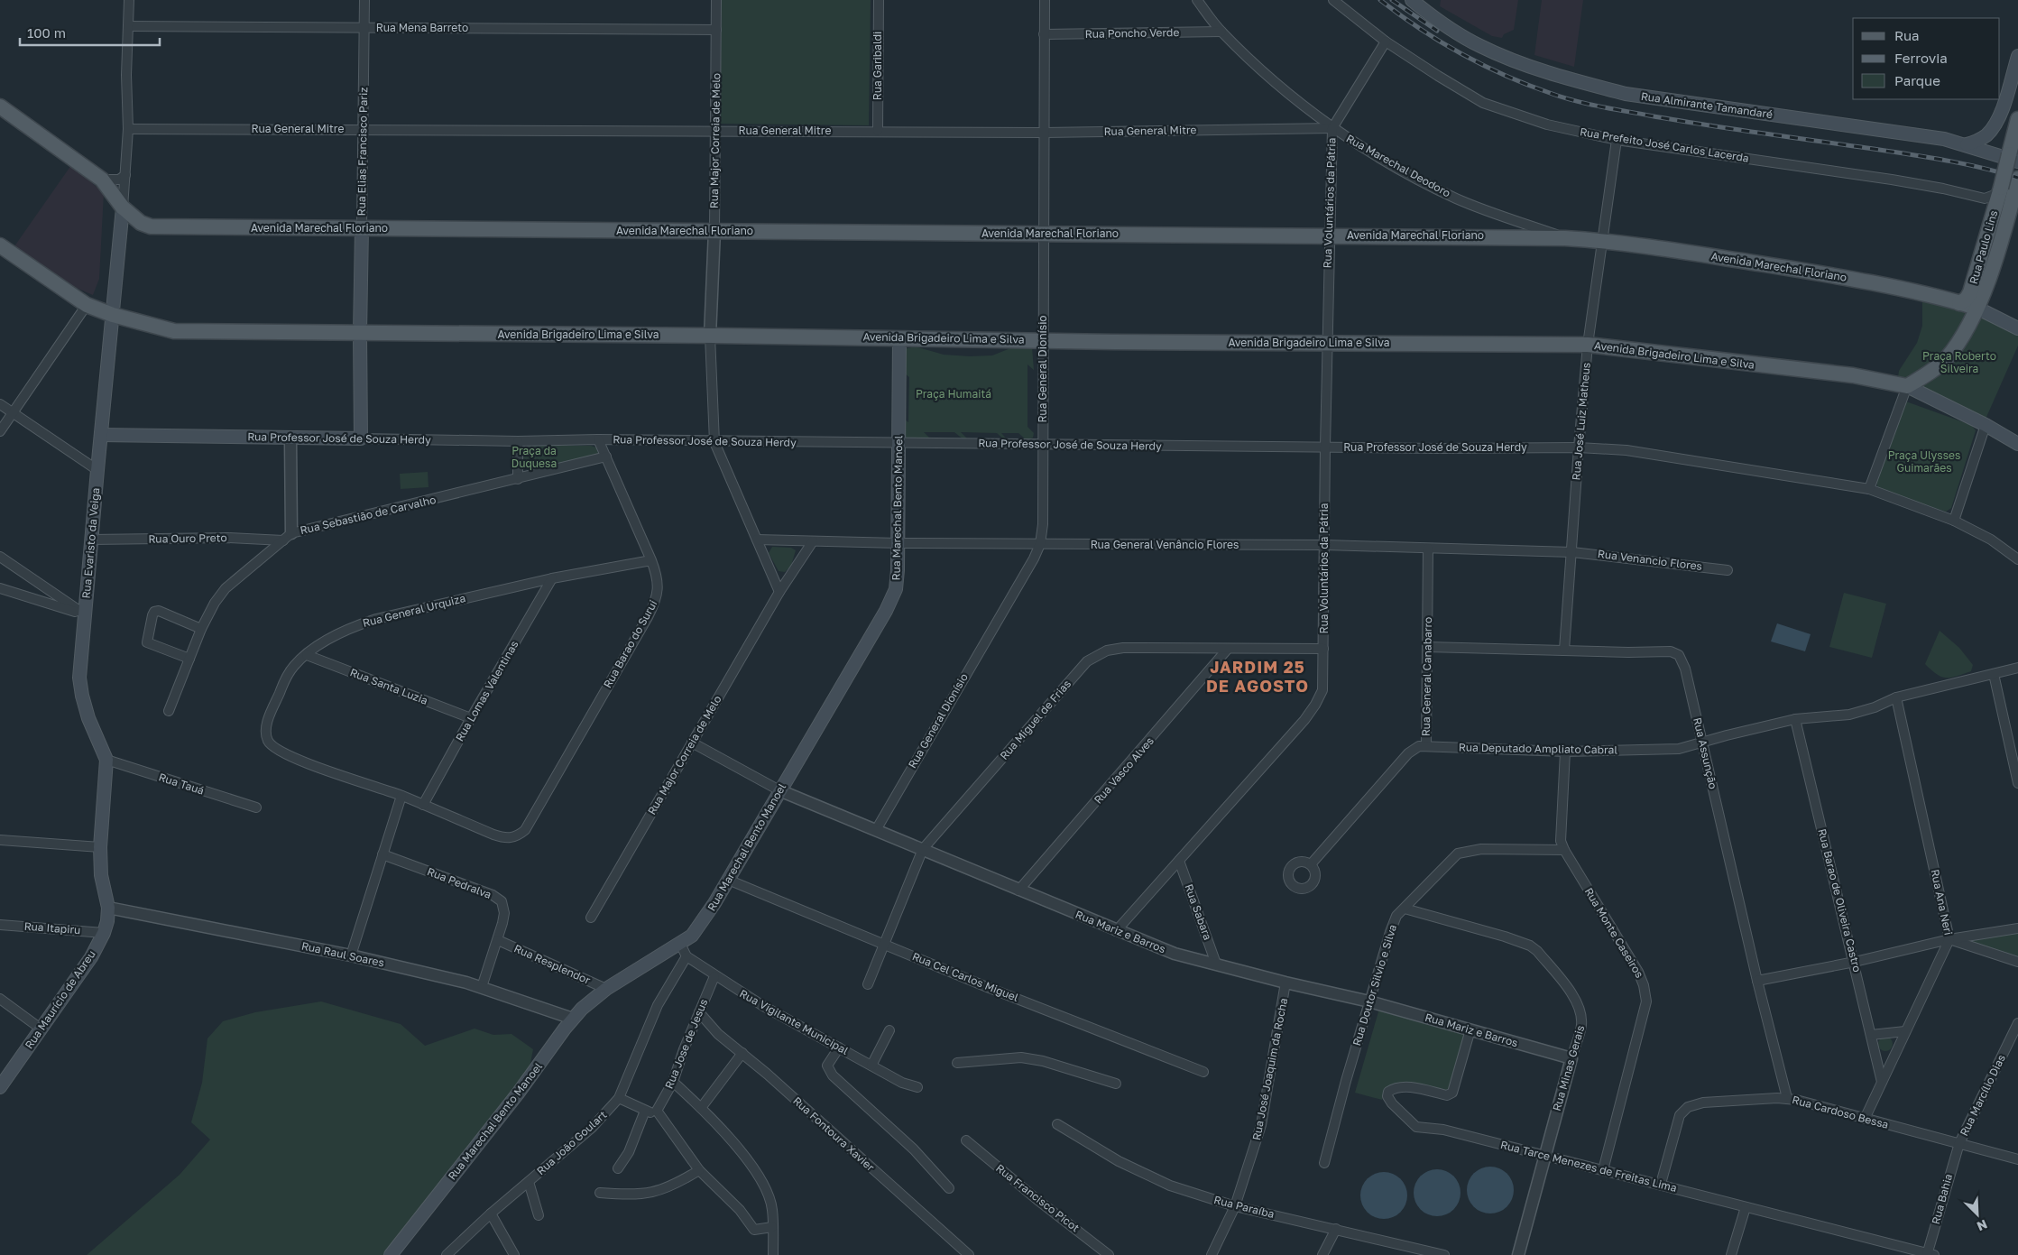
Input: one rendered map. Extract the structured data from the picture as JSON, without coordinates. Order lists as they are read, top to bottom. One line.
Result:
{"streets":{"main road":["Rua Almirante Tamandaré","Rua Elias Francisco Pariz","Avenida Marechal Floriano","Rua Paulo Lins","Avenida Brigadeiro Lima e Silva","Rua Professor José de Souza Herdy","Rua Marechal Bento Manoel","Rua Evaristo da Veiga","Rua Maurício de Abreu"],"street":["Rua Mena Barreto","Rua Poncho Verde","Rua Garibaldi","Rua General Mitre","Rua Major Correia de Melo","Rua Prefeito José Carlos Lacerda","Rua Marechal Deodoro","Rua Voluntários da Pátria","Rua General Dionísio","Rua José Luiz Matheus","Rua Sebastião de Carvalho","Rua Ouro Preto","Rua General Venâncio Flores","Rua Venancio Flores","Rua General Urquiza","Rua Barao do Surui","Rua General Canabarro","Rua Santa Luzia","Rua Lomas Valentinas","Rua Miguel de Frias","Rua Deputado Ampliato Cabral","Rua Assunção","Rua Vasco Alves","Rua Tauá","Rua Pedralva","Rua Barao de Oliveira Castro","Rua Ana Neri","Rua Sabara","Rua Itapiru","Rua Mariz e Barros","Rua Monte Caseiros","Rua Raul Soares","Rua Resplendor","Rua Cel Carlos Miguel","Rua Doutor Silvio e Silva","Rua Vigilante Municipal","Rua Jose de Jesus","Rua Minas Gerais","Rua José Joaquim da Rocha","Rua Marcílio Dias","Rua Cardoso Bessa","Rua Fontoura Xavier","Rua Joāo Goulart","Rua Tarce Menezes de Freitas Lima","Rua Francisco Picot","Rua Bahia","Rua Paraíba"]},"crossings":[["Rua Mena Barreto","Rua Major Correia de Melo"],["Rua Mena Barreto","Rua Elias Francisco Pariz"],["Rua Mena Barreto","Rua Evaristo da Veiga"],["Rua Poncho Verde","Rua Marechal Deodoro"],["Rua Poncho Verde","Rua General Dionísio"],["Rua Garibaldi","Rua General Mitre"],["Rua General Mitre","Rua Major Correia de Melo"],["Rua General Mitre","Rua Elias Francisco Pariz"],["Rua General Mitre","Rua Marechal Deodoro"],["Rua General Mitre","Rua Voluntários da Pátria"],["Rua General Mitre","Rua General Dionísio"],["Rua General Mitre","Rua Evaristo da Veiga"],["Rua Major Correia de Melo","Avenida Marechal Floriano"],["Rua Major Correia de Melo","Avenida Brigadeiro Lima e Silva"],["Rua Major Correia de Melo","Rua Professor José de Souza Herdy"],["Rua Major Correia de Melo","Rua General Venâncio Flores"],["Rua Major Correia de Melo","Rua Mariz e Barros"],["Rua Prefeito José Carlos Lacerda","Rua Paulo Lins"],["Rua Prefeito José Carlos Lacerda","Rua José Luiz Matheus"],["Rua Elias Francisco Pariz","Avenida Marechal Floriano"],["Rua Elias Francisco Pariz","Avenida Brigadeiro Lima e Silva"],["Rua Elias Francisco Pariz","Rua Professor José de Souza Herdy"],["Rua Marechal Deodoro","Rua Voluntários da Pátria"],["Rua Marechal Deodoro","Avenida Marechal Floriano"],["Rua Voluntários da Pátria","Avenida Marechal Floriano"],["Rua Voluntários da Pátria","Avenida Brigadeiro Lima e Silva"],["Rua Voluntários da Pátria","Rua Professor José de Souza Herdy"],["Rua Voluntários da Pátria","Rua General Venâncio Flores"],["Rua Voluntários da Pátria","Rua Miguel de Frias"],["Rua Voluntários da Pátria","Rua Sabara"],["Rua Voluntários da Pátria","Rua Mariz e Barros"],["Avenida Marechal Floriano","Rua Paulo Lins"],["Avenida Marechal Floriano","Rua General Dionísio"],["Avenida Marechal Floriano","Rua José Luiz Matheus"],["Avenida Marechal Floriano","Rua Evaristo da Veiga"],["Avenida Brigadeiro Lima e Silva","Rua General Dionísio"],["Avenida Brigadeiro Lima e Silva","Rua José Luiz Matheus"],["Avenida Brigadeiro Lima e Silva","Rua Marechal Bento Manoel"],["Avenida Brigadeiro Lima e Silva","Rua Evaristo da Veiga"],["Rua General Dionísio","Rua Professor José de Souza Herdy"],["Rua General Dionísio","Rua General Venâncio Flores"],["Rua General Dionísio","Rua Mariz e Barros"],["Rua José Luiz Matheus","Rua Professor José de Souza Herdy"],["Rua José Luiz Matheus","Rua General Venâncio Flores"],["Rua José Luiz Matheus","Rua Venancio Flores"],["Rua José Luiz Matheus","Rua Assunção"],["Rua Professor José de Souza Herdy","Rua Marechal Bento Manoel"],["Rua Professor José de Souza Herdy","Rua Evaristo da Veiga"],["Rua Professor José de Souza Herdy","Rua Barao do Surui"],["Rua Marechal Bento Manoel","Rua General Venâncio Flores"],["Rua Marechal Bento Manoel","Rua Mariz e Barros"],["Rua Marechal Bento Manoel","Rua Raul Soares"],["Rua Marechal Bento Manoel","Rua Resplendor"],["Rua Marechal Bento Manoel","Rua Cel Carlos Miguel"],["Rua Marechal Bento Manoel","Rua Vigilante Municipal"],["Rua Sebastião de Carvalho","Rua Ouro Preto"],["Rua Sebastião de Carvalho","Rua Barao do Surui"],["Rua Ouro Preto","Rua Evaristo da Veiga"],["Rua Evaristo da Veiga","Rua Tauá"],["Rua Evaristo da Veiga","Rua Raul Soares"],["Rua Evaristo da Veiga","Rua Maurício de Abreu"],["Rua General Venâncio Flores","Rua Venancio Flores"],["Rua General Venâncio Flores","Rua General Canabarro"],["Rua General Urquiza","Rua Barao do Surui"],["Rua General Urquiza","Rua Santa Luzia"],["Rua General Urquiza","Rua Lomas Valentinas"],["Rua General Canabarro","Rua Deputado Ampliato Cabral"],["Rua General Canabarro","Rua Assunção"],["Rua Santa Luzia","Rua Lomas Valentinas"],["Rua Miguel de Frias","Rua Vasco Alves"],["Rua Miguel de Frias","Rua Mariz e Barros"],["Rua Miguel de Frias","Rua Cel Carlos Miguel"],["Rua Deputado Ampliato Cabral","Rua Assunção"],["Rua Deputado Ampliato Cabral","Rua Barao de Oliveira Castro"],["Rua Deputado Ampliato Cabral","Rua Ana Neri"],["Rua Deputado Ampliato Cabral","Rua Monte Caseiros"],["Rua Assunção","Rua Cardoso Bessa"],["Rua Vasco Alves","Rua Mariz e Barros"],["Rua Pedralva","Rua Raul Soares"],["Rua Pedralva","Rua Resplendor"],["Rua Barao de Oliveira Castro","Rua Ana Neri"],["Rua Ana Neri","Rua Cardoso Bessa"],["Rua Sabara","Rua Mariz e Barros"],["Rua Itapiru","Rua Maurício de Abreu"],["Rua Mariz e Barros","Rua Doutor Silvio e Silva"],["Rua Mariz e Barros","Rua Minas Gerais"],["Rua Mariz e Barros","Rua José Joaquim da Rocha"],["Rua Mariz e Barros","Rua Tarce Menezes de Freitas Lima"],["Rua Monte Caseiros","Rua Doutor Silvio e Silva"],["Rua Monte Caseiros","Rua Tarce Menezes de Freitas Lima"],["Rua Raul Soares","Rua Maurício de Abreu"],["Rua Doutor Silvio e Silva","Rua Minas Gerais"],["Rua Vigilante Municipal","Rua Jose de Jesus"],["Rua Vigilante Municipal","Rua Joāo Goulart"],["Rua Jose de Jesus","Rua Fontoura Xavier"],["Rua Minas Gerais","Rua Tarce Menezes de Freitas Lima"],["Rua José Joaquim da Rocha","Rua Paraíba"],["Rua Marcílio Dias","Rua Cardoso Bessa"],["Rua Marcílio Dias","Rua Bahia"],["Rua Cardoso Bessa","Rua Tarce Menezes de Freitas Lima"],["Rua Cardoso Bessa","Rua Bahia"],["Rua Tarce Menezes de Freitas Lima","Rua Bahia"]],"districts":["JARDIM 25 DE AGOSTO"],"parks":["Praça Roberto Silveira","Praça Humaitá","Praça da Duquesa","Praça Ulysses Guimarães"],"legend":["Rua","Ferrovia","Parque"],"scale_bar":"100 m","north":"bottom right"}
